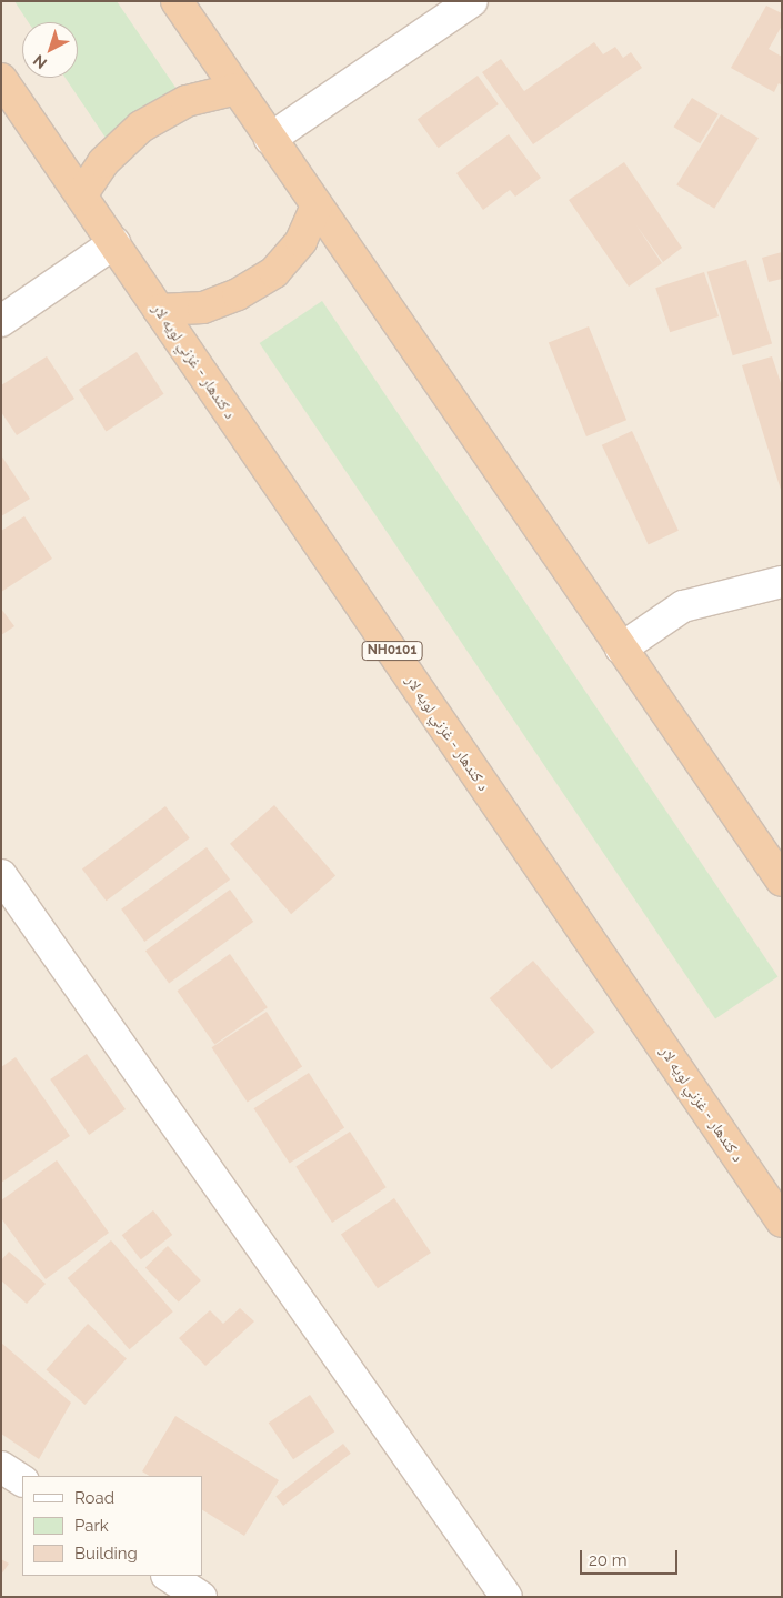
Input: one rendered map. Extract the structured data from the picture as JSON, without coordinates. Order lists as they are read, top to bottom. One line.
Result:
{"streets":{"highway":["د کندهار - غزني لويه لار","NH0101"]},"legend":["Road","Park","Building"],"scale_bar":"20 m","north":"bottom left"}
